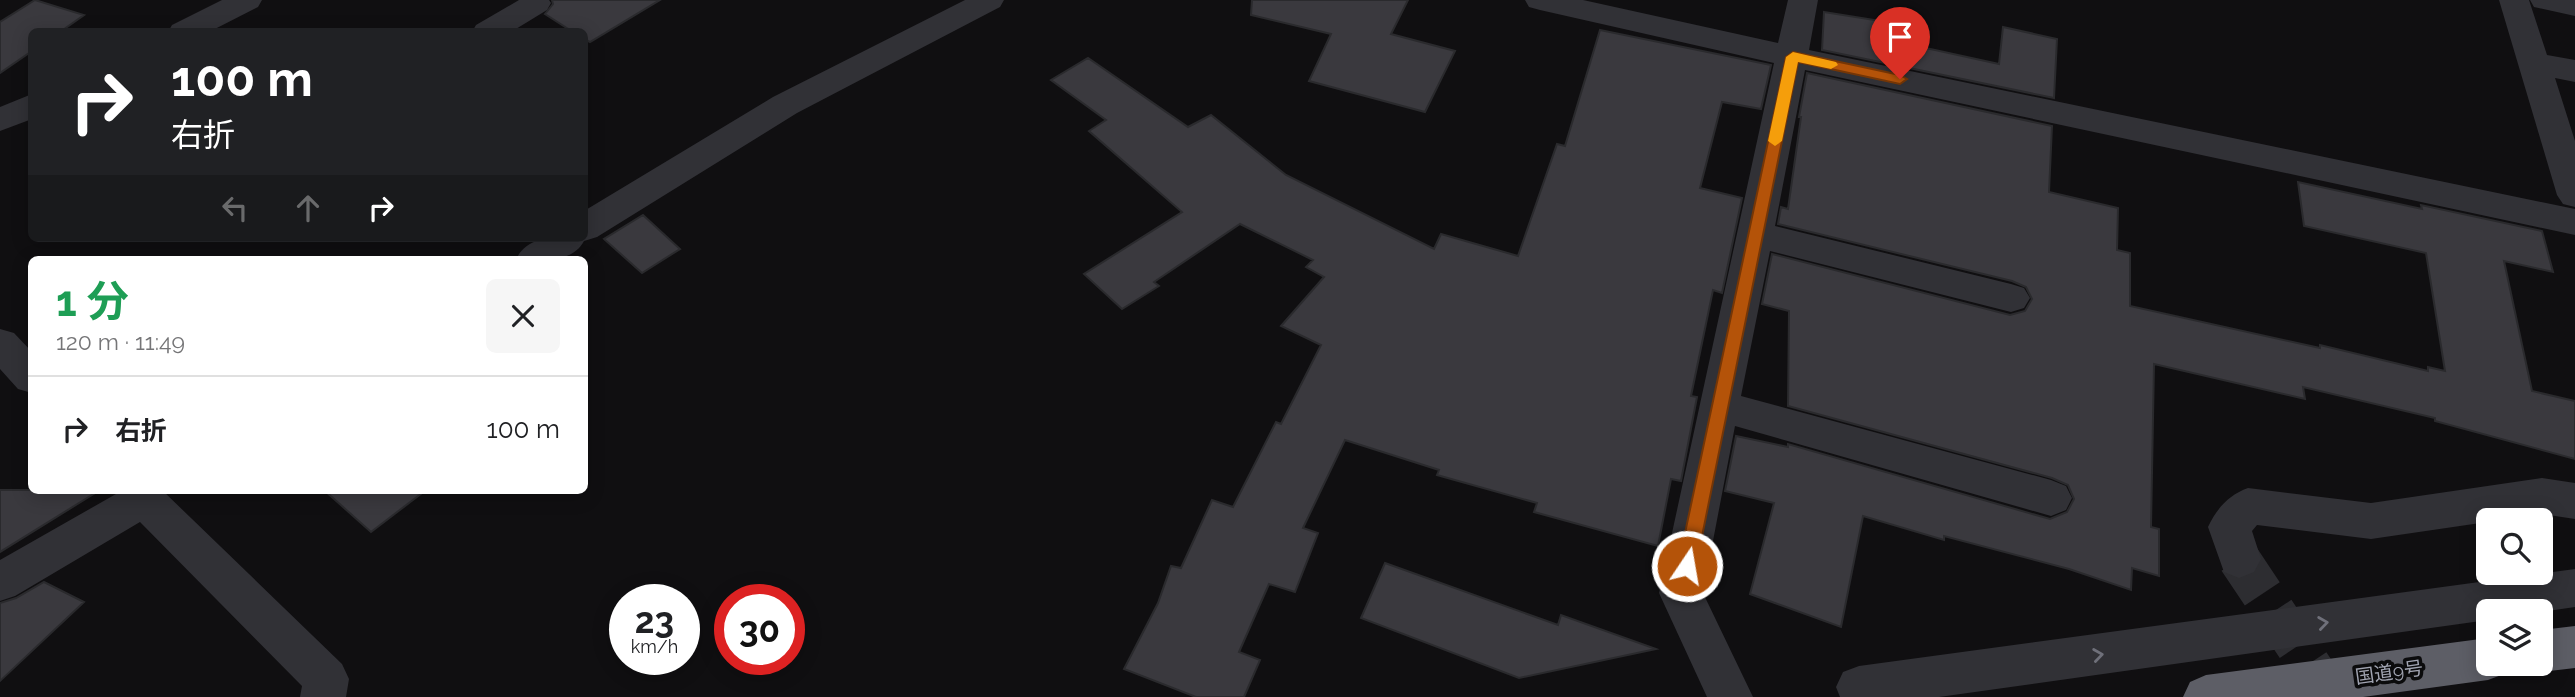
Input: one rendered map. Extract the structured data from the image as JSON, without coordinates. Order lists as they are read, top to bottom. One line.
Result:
{"streets":{"highway":["国道9号"]},"page":{"turn":["100 m","右折"],"heading":["1 分","120 m · 11:49"],"list":[{"name":"右折","value":"100 m"}],"speed":"23 km/h","limit":"30"}}
